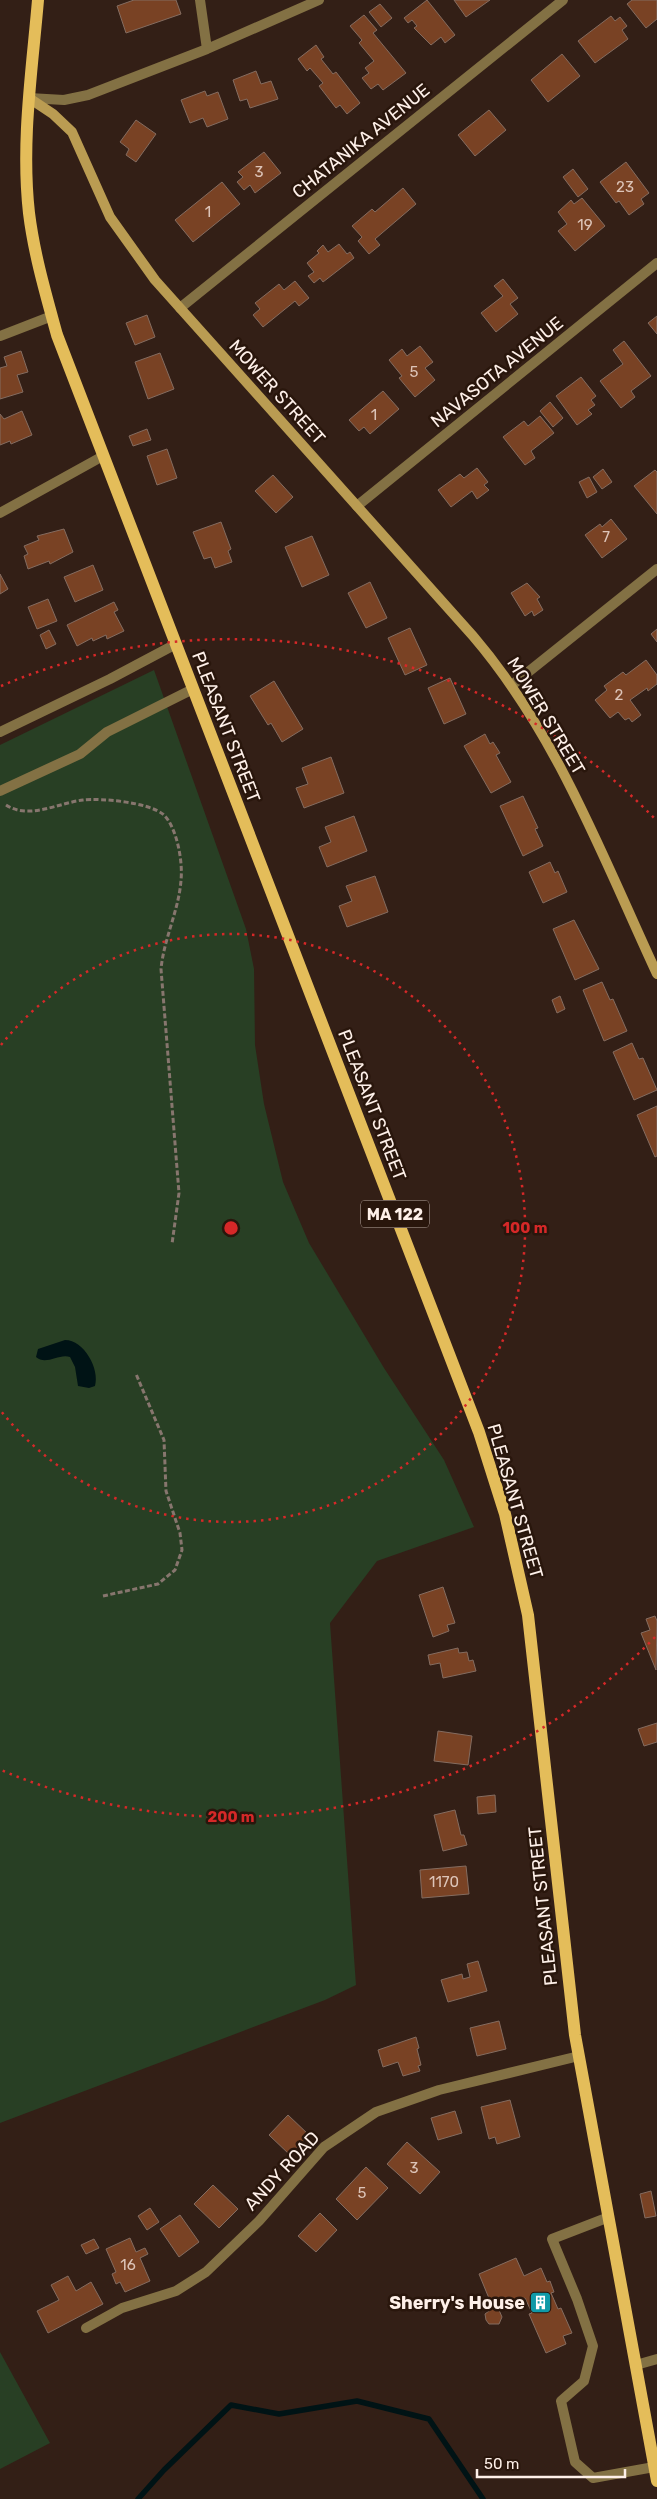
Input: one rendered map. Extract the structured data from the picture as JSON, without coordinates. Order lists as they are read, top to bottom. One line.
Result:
{"streets":{"main road":["PLEASANT STREET","MA 122"],"street":["CHATANIKA AVENUE","NAVASOTA AVENUE","MOWER STREET","ANDY ROAD"]},"crossings":[["CHATANIKA AVENUE","MOWER STREET"],["NAVASOTA AVENUE","MOWER STREET"],["MOWER STREET","PLEASANT STREET"],["PLEASANT STREET","ANDY ROAD"]],"places":{"building":["Sherry's House"]},"house_numbers":["3","23","1","19","5","1","7","2","1170","3","5","16"],"scale_bar":"50 m","rings":["100 m","200 m"]}
